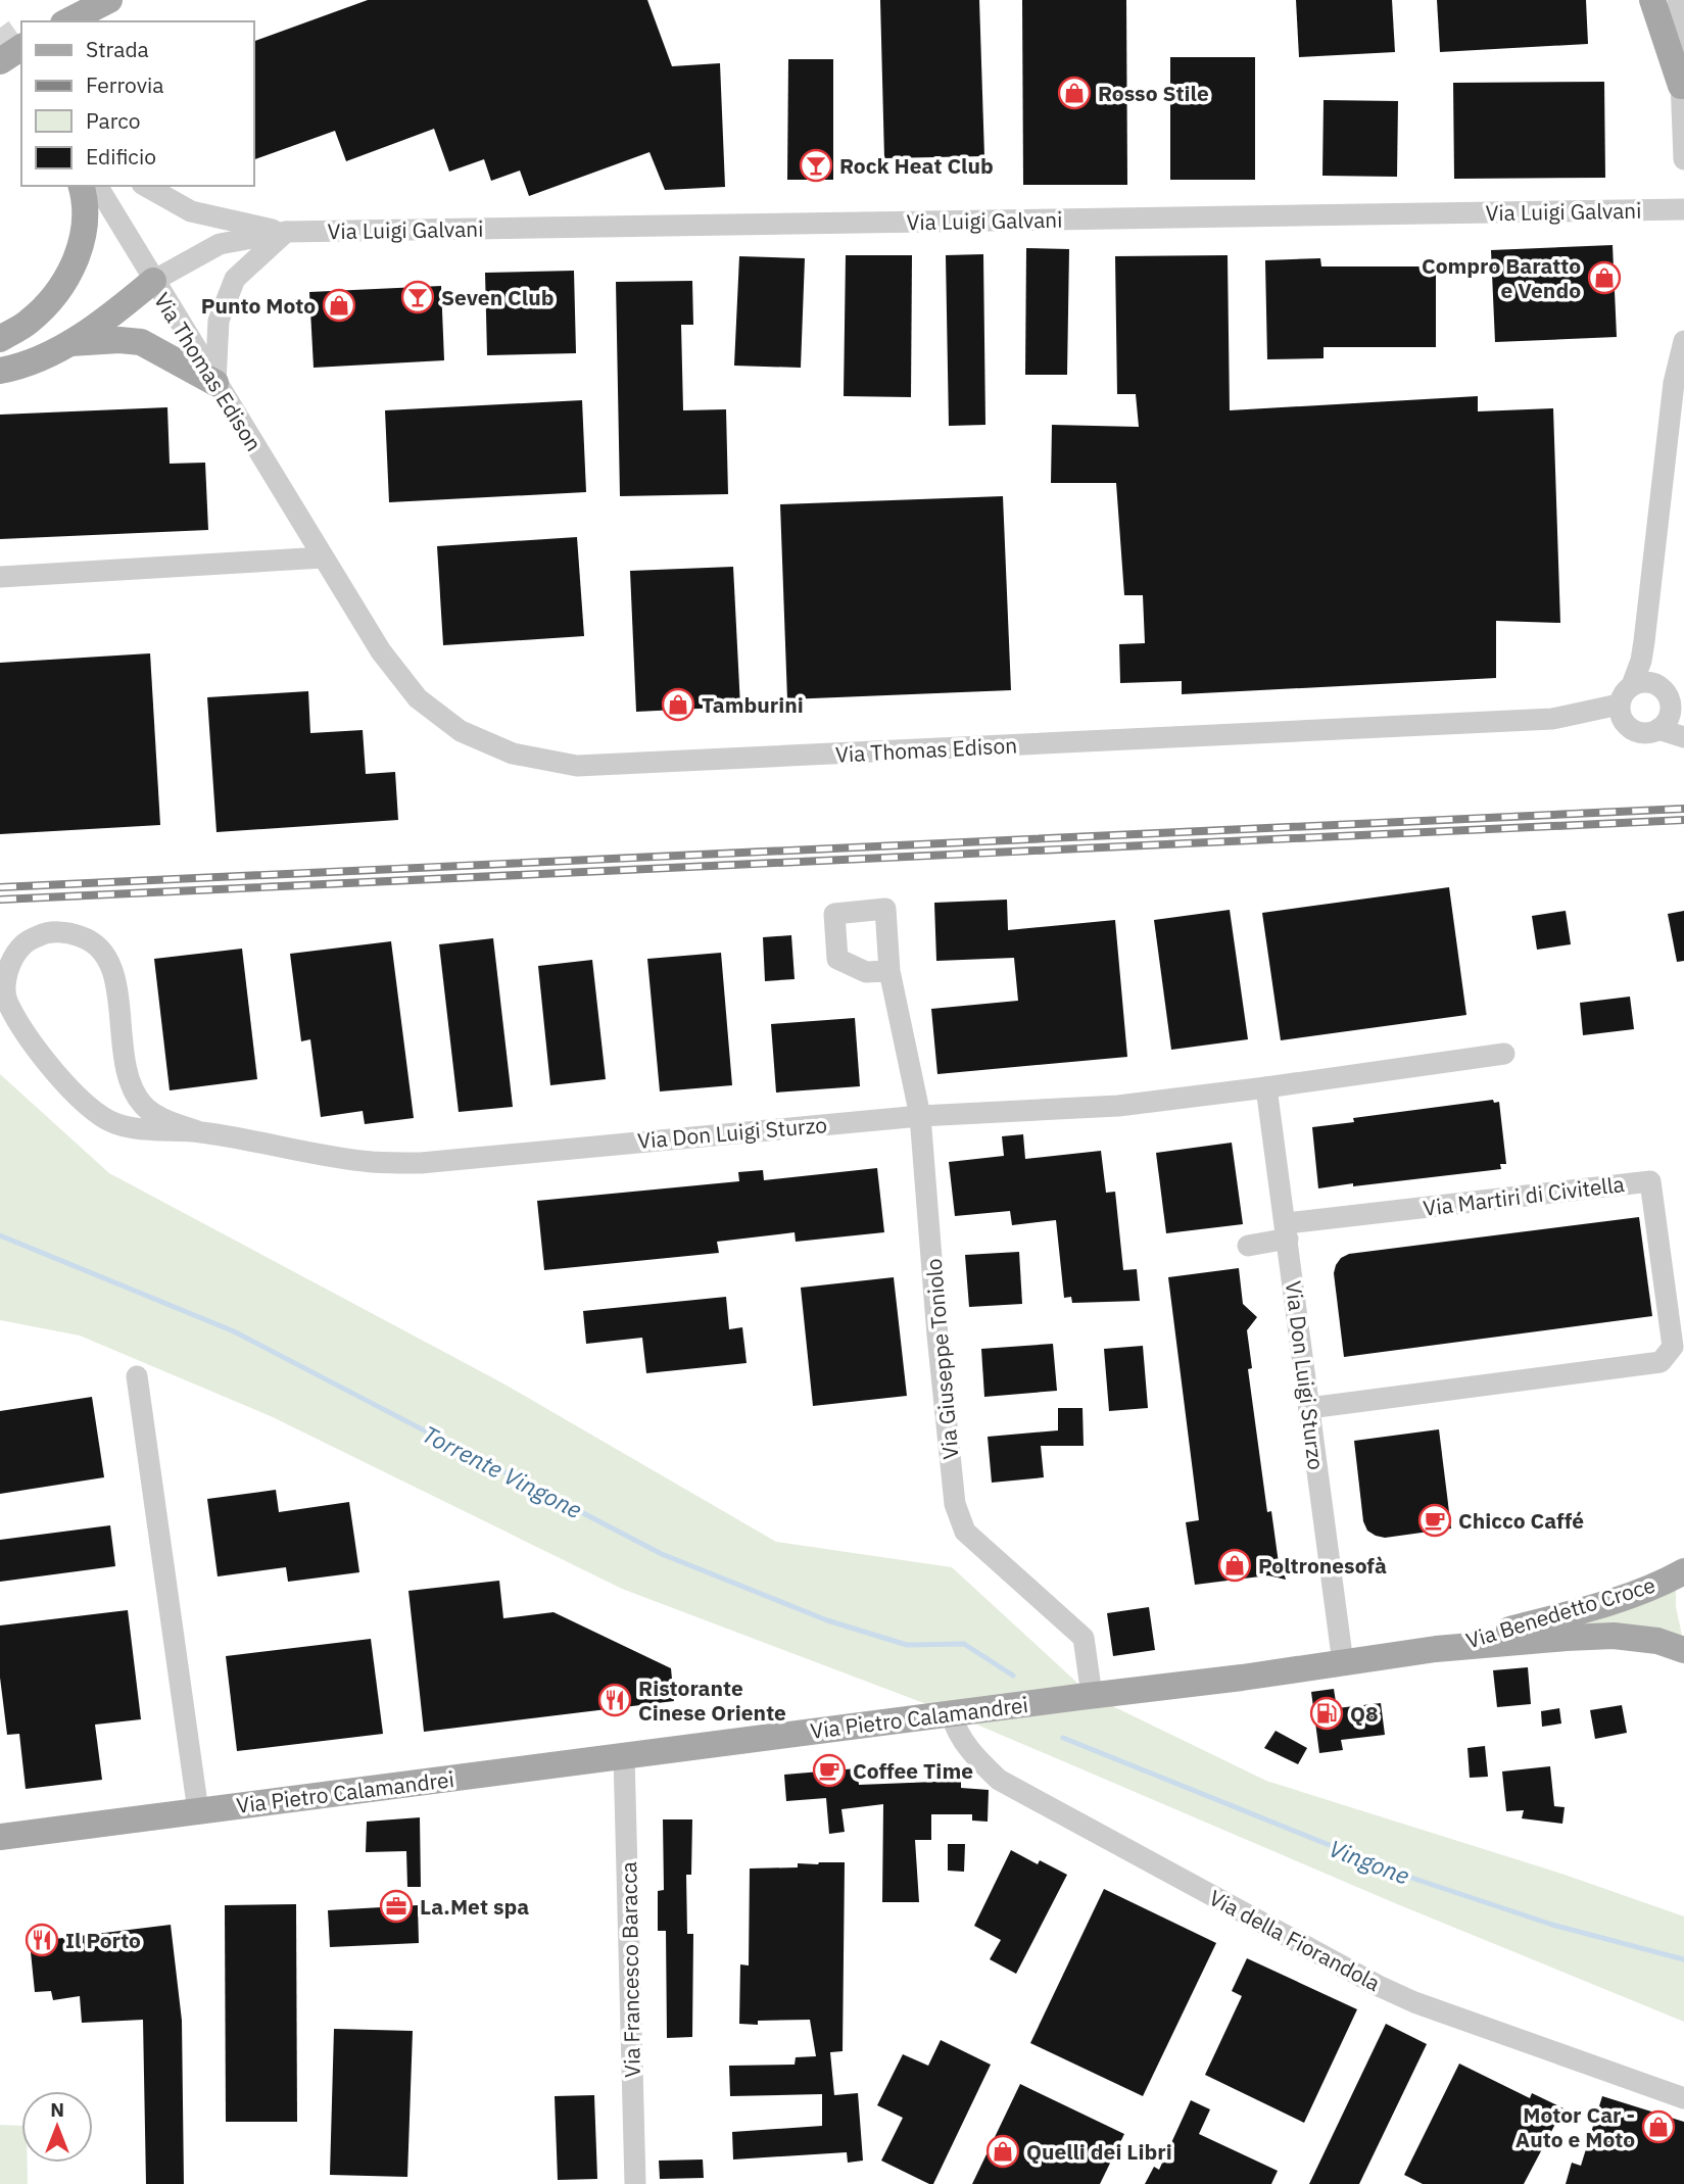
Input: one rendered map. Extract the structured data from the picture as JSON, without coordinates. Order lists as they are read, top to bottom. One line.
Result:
{"streets":{"main road":["Via Benedetto Croce","Via Pietro Calamandrei"],"street":["Via Luigi Galvani","Via Thomas Edison","Via Don Luigi Sturzo","Via Martiri di Civitella","Via Giuseppe Toniolo","Via della Fiorandola","Via Francesco Baracca"]},"crossings":[["Via Luigi Galvani","Via Thomas Edison"],["Via Don Luigi Sturzo","Via Martiri di Civitella"],["Via Don Luigi Sturzo","Via Giuseppe Toniolo"],["Via Don Luigi Sturzo","Via Benedetto Croce"],["Via Don Luigi Sturzo","Via Pietro Calamandrei"],["Via Giuseppe Toniolo","Via Pietro Calamandrei"],["Via Benedetto Croce","Via Pietro Calamandrei"],["Via Pietro Calamandrei","Via della Fiorandola"],["Via Pietro Calamandrei","Via Francesco Baracca"]],"water":["Torrente Vingone","Vingone"],"places":{"shop":["Rosso Stile","Compro Baratto e Vendo","Punto Moto","Tamburini","Poltronesofà","Motor Car - Auto e Moto","Quelli dei Libri"],"bar":["Rock Heat Club","Seven Club"],"cafe":["Chicco Caffé","Coffee Time"],"restaurant":["Ristorante Cinese Oriente","Il Porto"],"fuel station":["Q8"],"office":["La.Met spa"]},"legend":["Strada","Ferrovia","Parco","Edificio"],"north":"top"}
